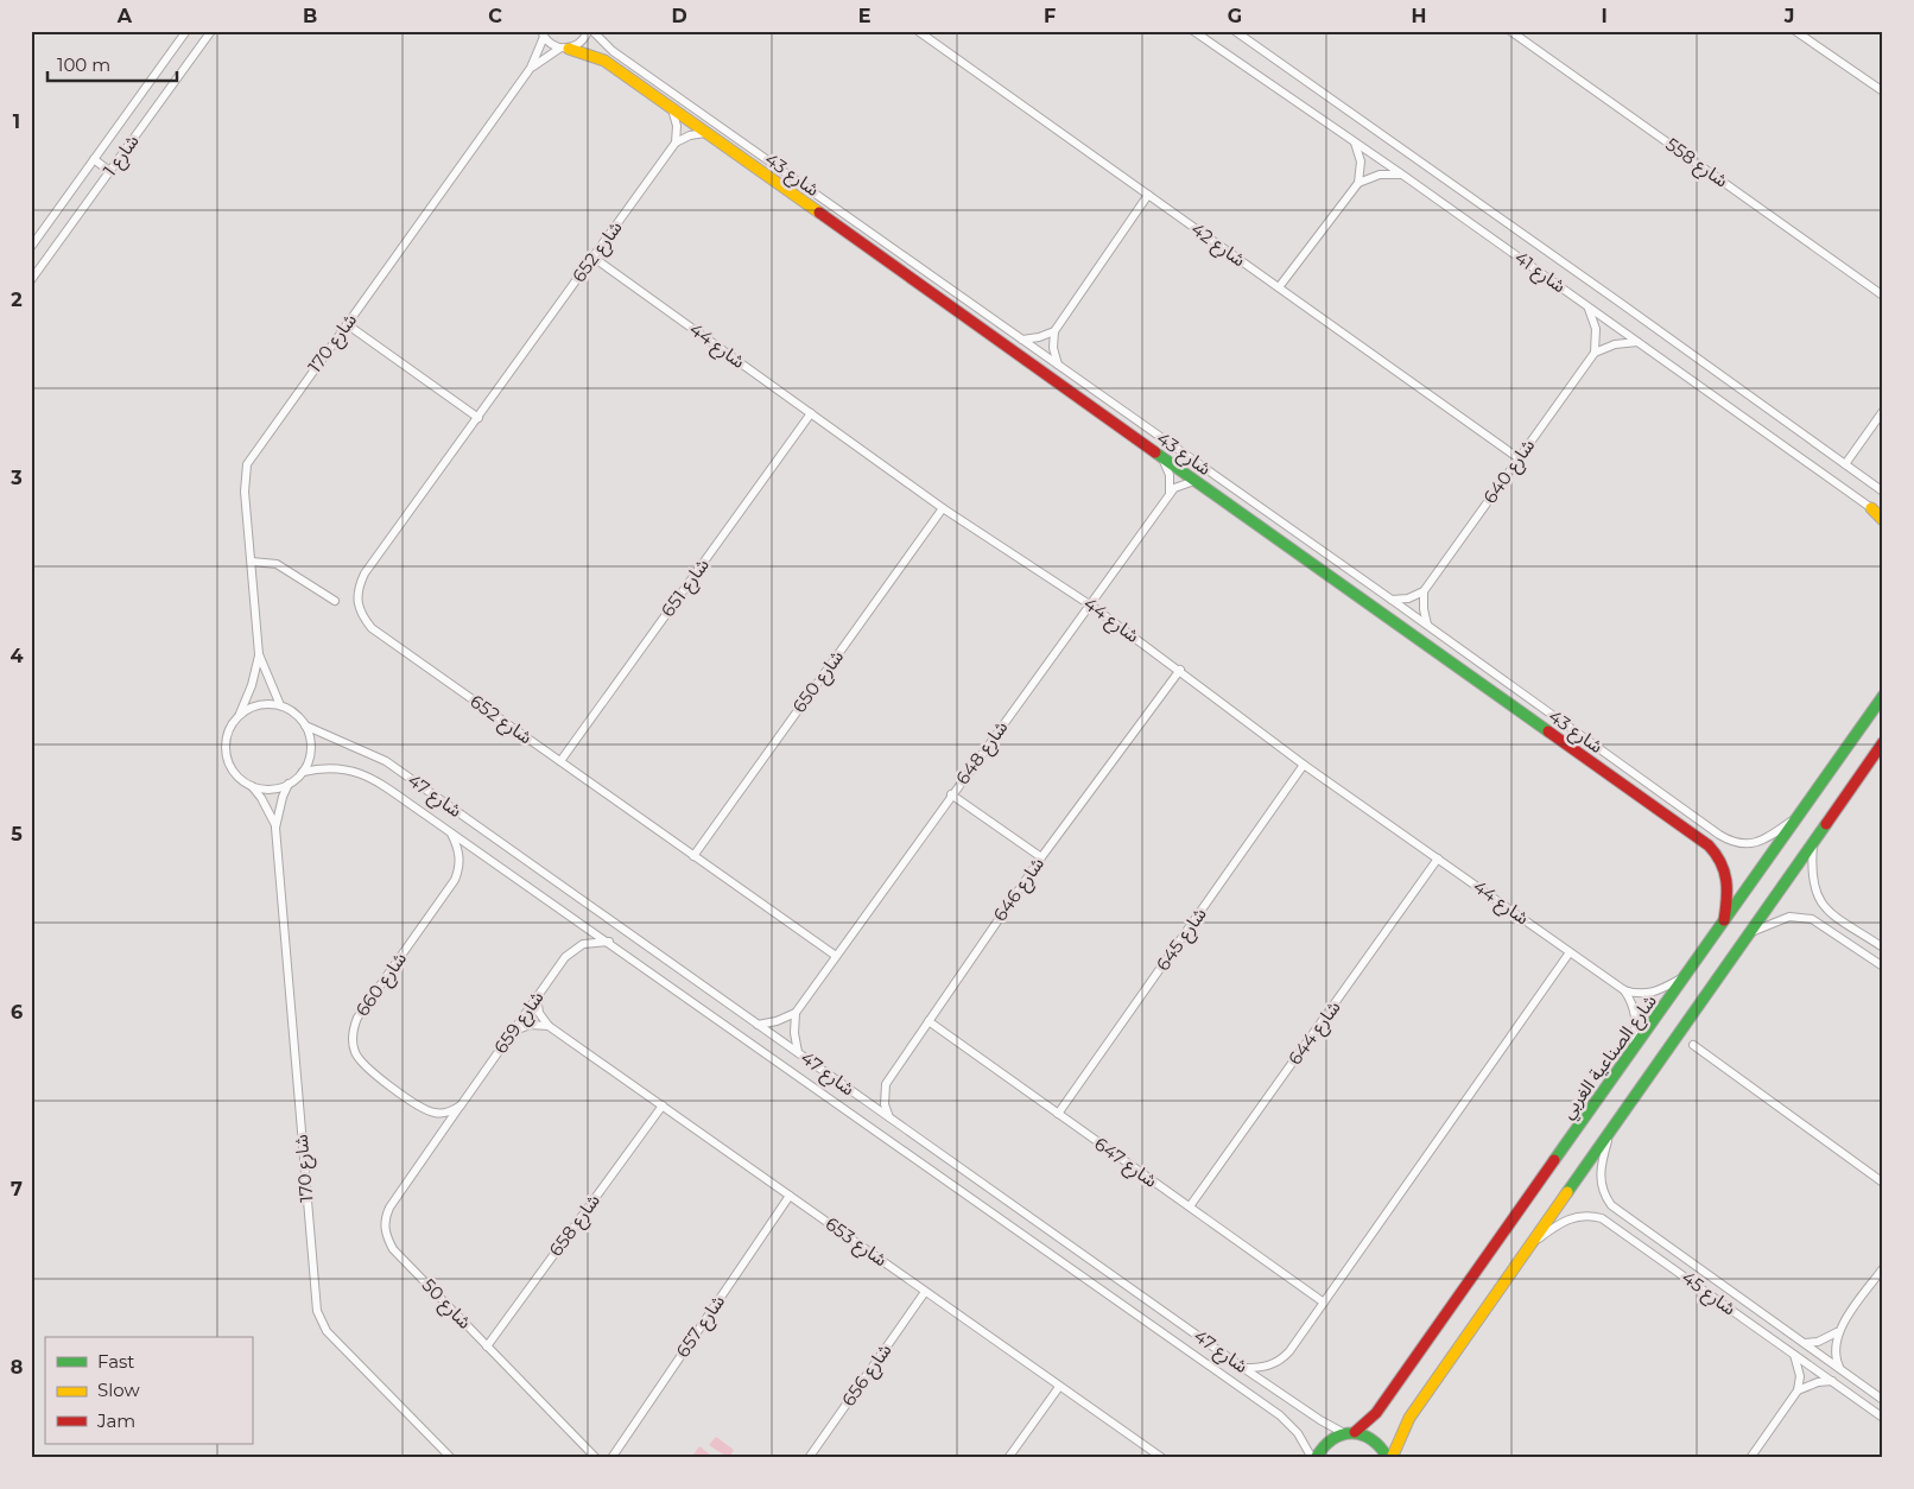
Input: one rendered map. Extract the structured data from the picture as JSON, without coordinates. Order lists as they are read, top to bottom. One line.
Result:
{"streets":{"main road":["شارع 43","شارع الصناعية الغربي"],"street":["شارع 1","شارع 558","شارع 42","شارع 652","شارع 41","شارع 170","شارع 44","شارع 640","شارع 651","شارع 650","شارع 648","شارع 47","شارع 646","شارع 645","شارع 660","شارع 659","شارع 644","شارع 647","شارع 658","شارع 653","شارع 45","شارع 50","شارع 657","شارع 656"]},"crossings":[["شارع 43","شارع 170"],["شارع 43","شارع 648"],["شارع 43","شارع الصناعية الغربي"],["شارع 42","شارع 640"],["شارع 652","شارع 44"],["شارع 652","شارع 651"],["شارع 652","شارع 650"],["شارع 652","شارع 648"],["شارع 170","شارع 47"],["شارع 44","شارع 651"],["شارع 44","شارع 650"],["شارع 44","شارع 648"],["شارع 44","شارع 646"],["شارع 44","شارع 645"],["شارع 44","شارع 644"],["شارع 47","شارع 646"],["شارع 47","شارع 660"],["شارع 47","شارع 659"],["شارع 47","شارع الصناعية الغربي"],["شارع 646","شارع 647"],["شارع 645","شارع 647"],["شارع 659","شارع 50"],["شارع 644","شارع 647"],["شارع 658","شارع 653"],["شارع 658","شارع 50"],["شارع 653","شارع 657"],["شارع 653","شارع 656"]],"legend":["Fast","Slow","Jam"],"scale_bar":"100 m","grid":{"columns":["A","B","C","D","E","F","G","H","I","J"],"rows":["1","2","3","4","5","6","7","8"]}}
